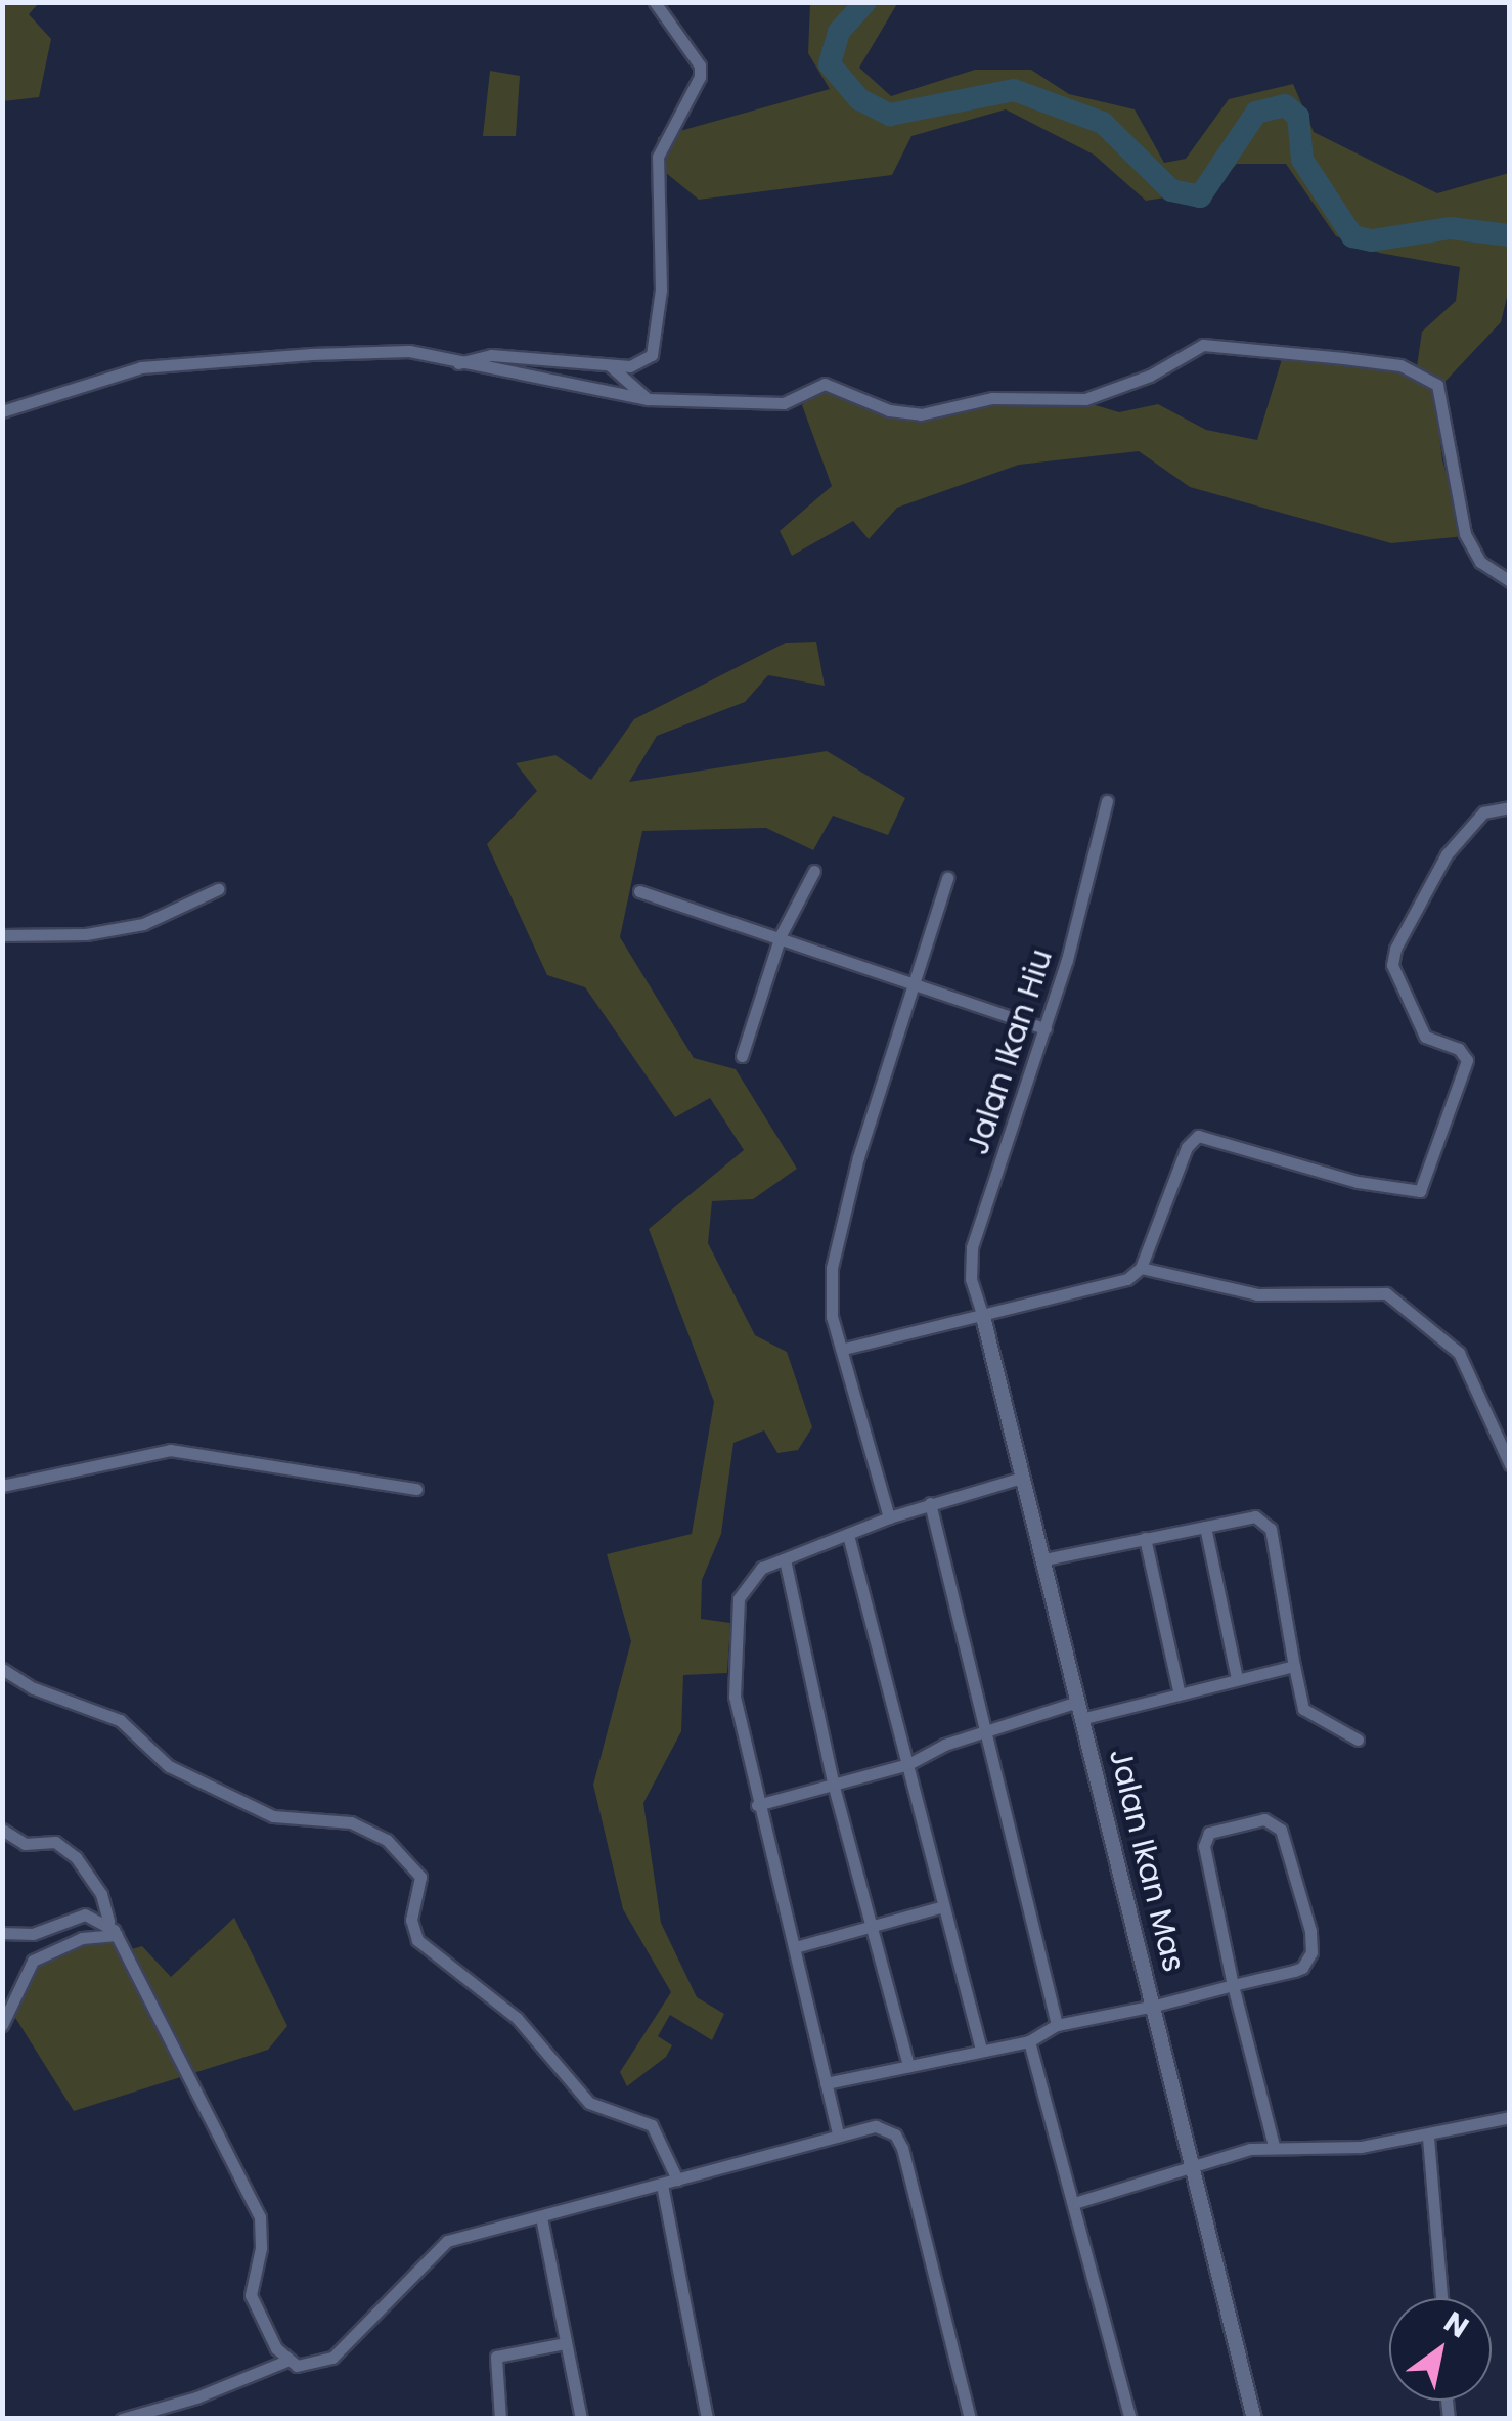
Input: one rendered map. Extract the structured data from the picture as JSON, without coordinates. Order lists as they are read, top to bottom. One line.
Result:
{"streets":{"street":["Jalan Ikan Hiu","Jalan Ikan Mas"]},"crossings":[["Jalan Ikan Hiu","Jalan Ikan Mas"]],"north":"top right"}
